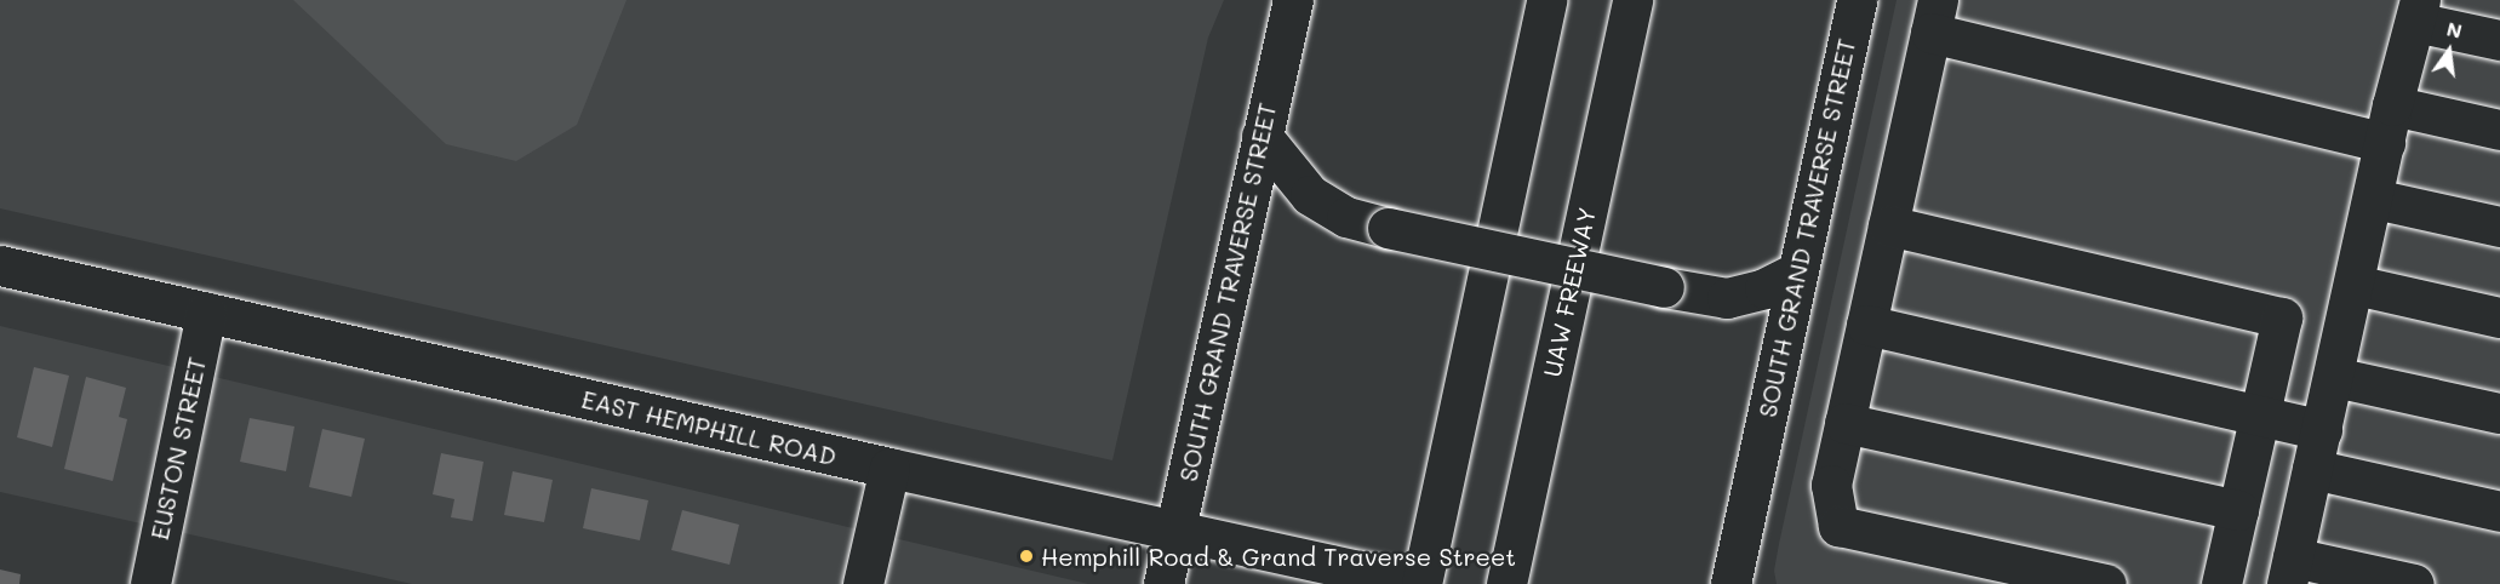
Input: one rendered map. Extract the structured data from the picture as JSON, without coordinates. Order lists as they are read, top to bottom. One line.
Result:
{"streets":{"main road":["SOUTH GRAND TRAVERSE STREET","UAW FREEWAY","EAST HEMPHILL ROAD","EUSTON STREET"]},"crossings":[["SOUTH GRAND TRAVERSE STREET","EAST HEMPHILL ROAD"],["EAST HEMPHILL ROAD","EUSTON STREET"]],"places":["Hemphill Road & Grand Traverse Street"],"north":"top"}
